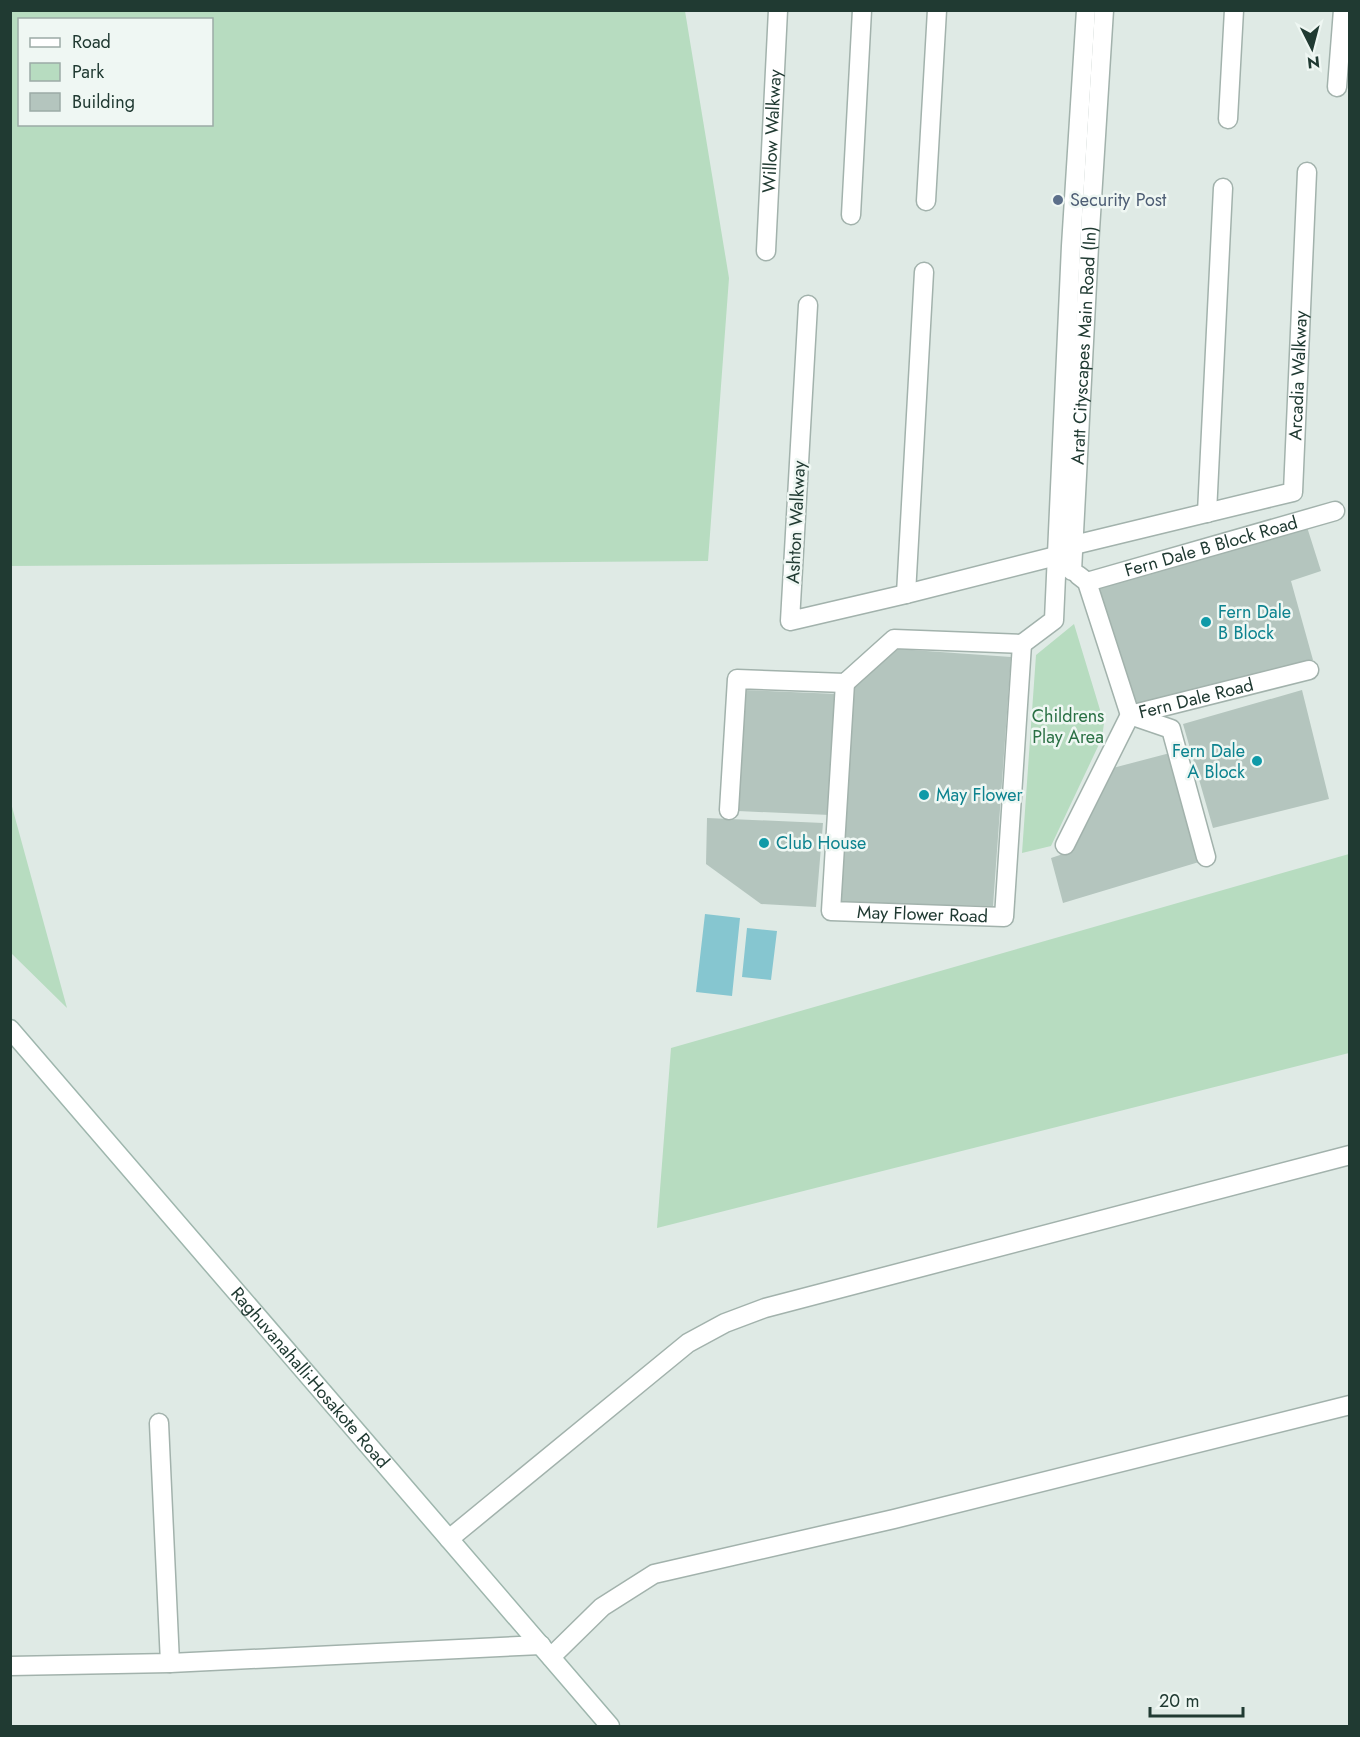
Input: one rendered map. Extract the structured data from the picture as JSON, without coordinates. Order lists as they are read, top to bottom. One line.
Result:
{"streets":{"street":["Willow Walkway","Aratt Cityscapes Main Road (In)","Arcadia Walkway","Ashton Walkway","Fern Dale B Block Road","Fern Dale Road","May Flower Road","Raghuvanahalli-Hosakote Road"]},"crossings":[["Aratt Cityscapes Main Road (In)","Arcadia Walkway"],["Aratt Cityscapes Main Road (In)","Ashton Walkway"],["Aratt Cityscapes Main Road (In)","Fern Dale B Block Road"],["Aratt Cityscapes Main Road (In)","Fern Dale Road"],["Ashton Walkway","Fern Dale B Block Road"],["Ashton Walkway","Fern Dale Road"],["Fern Dale B Block Road","Fern Dale Road"]],"parks":["Childrens Play Area"],"places":["Security Post","Fern Dale B Block","Fern Dale A Block","May Flower","Club House"],"legend":["Road","Park","Building"],"scale_bar":"20 m","north":"bottom"}
